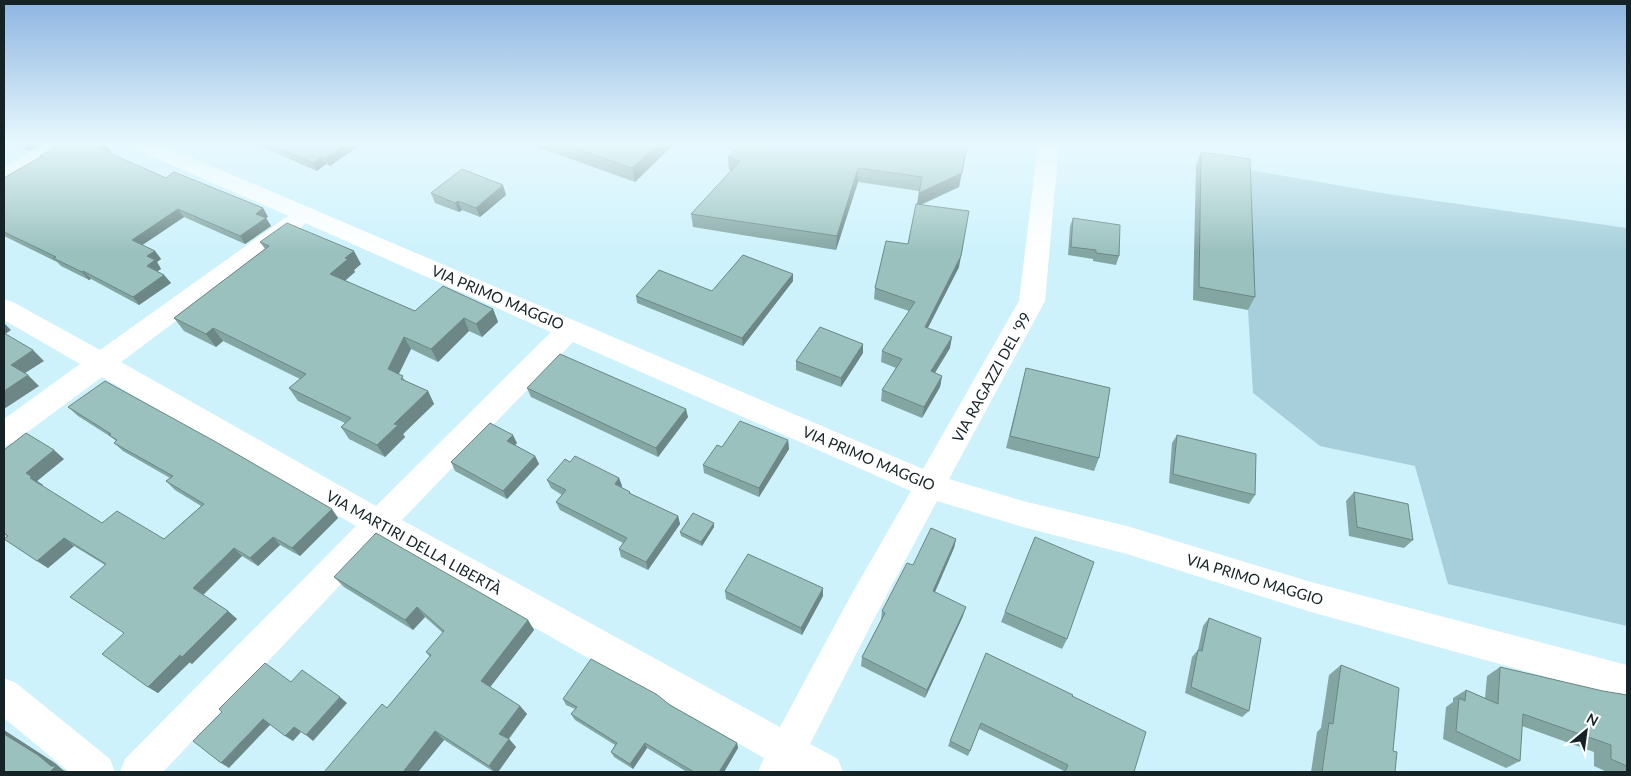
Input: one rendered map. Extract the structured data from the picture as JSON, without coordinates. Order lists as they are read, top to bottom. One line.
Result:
{"streets":{"street":["VIA PRIMO MAGGIO","VIA RAGAZZI DEL '99","VIA MARTIRI DELLA LIBERTÀ"]},"crossings":[["VIA PRIMO MAGGIO","VIA RAGAZZI DEL '99"],["VIA RAGAZZI DEL '99","VIA MARTIRI DELLA LIBERTÀ"]],"north":"top right"}
